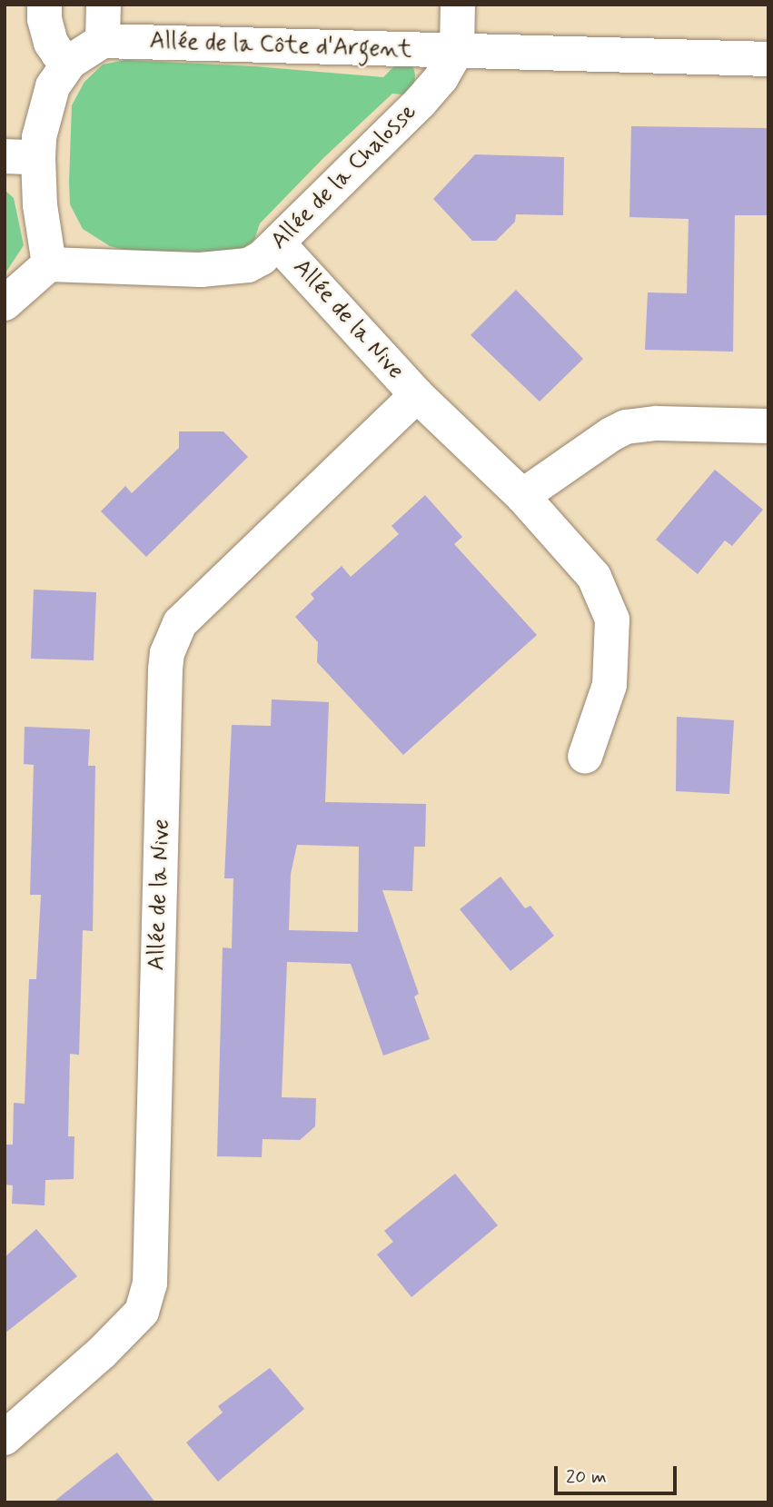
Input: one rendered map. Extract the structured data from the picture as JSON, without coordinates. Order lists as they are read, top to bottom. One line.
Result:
{"streets":{"street":["Allée de la Côte d'Argent","Allée de la Chalosse","Allée de la Nive"]},"crossings":[["Allée de la Côte d'Argent","Allée de la Chalosse"],["Allée de la Chalosse","Allée de la Nive"]],"scale_bar":"20 m"}
